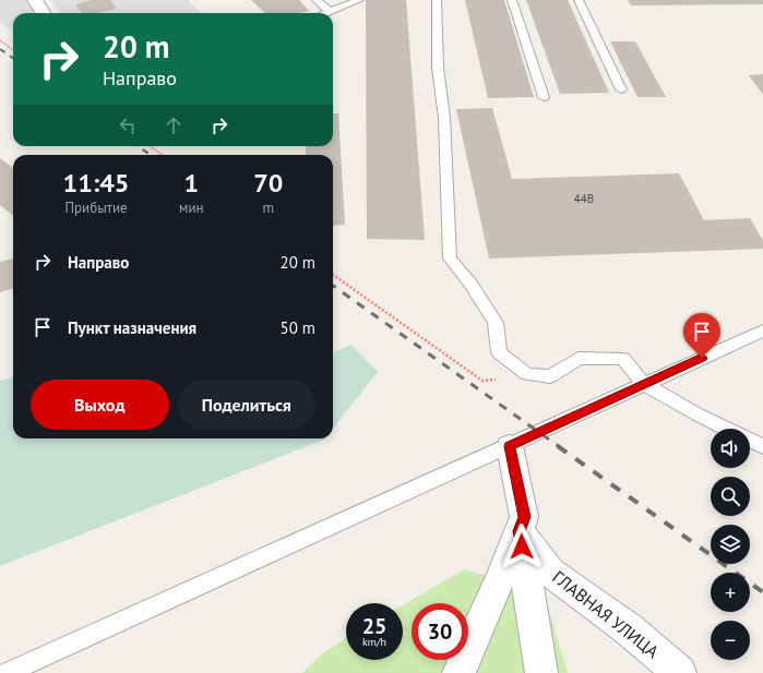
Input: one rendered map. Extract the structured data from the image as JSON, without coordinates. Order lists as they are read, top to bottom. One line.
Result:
{"streets":{"street":["ГЛАВНАЯ УЛИЦА"]},"house_numbers":["44В"],"page":{"turn":["20 m","Направо"],"eta":["11:45","Прибытие","1","мин","70","m"],"list":[{"name":"Направо","value":"20 m"},{"name":"Пункт назначения","value":"50 m"}],"buttons":["Выход","Поделиться"],"map_buttons":["+","−"],"speed":"25 km/h","limit":"30"}}
